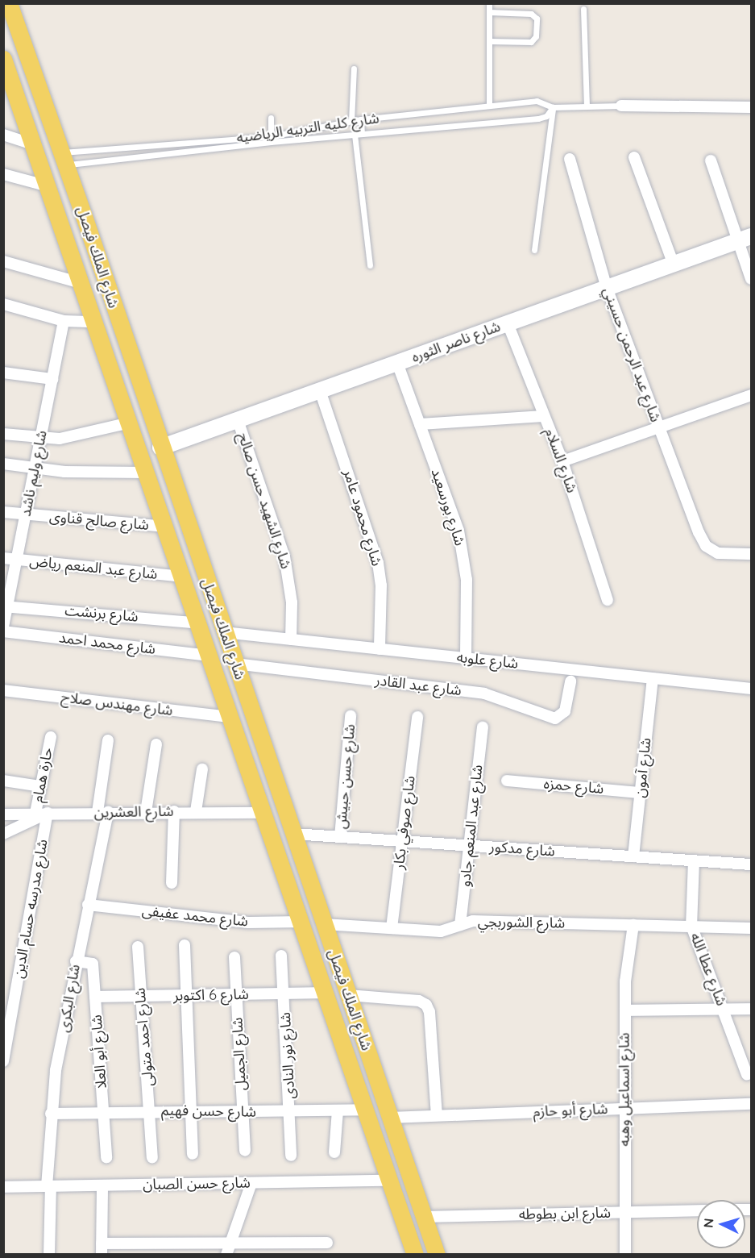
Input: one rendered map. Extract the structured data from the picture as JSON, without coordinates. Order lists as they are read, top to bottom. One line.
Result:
{"streets":{"main road":["شارع الملك فيصل"],"street":["شارع كليه التربيه الرياضيه","شارع ناصر الثوره","شارع عبد الرحمن حسيني","شارع السلام","شارع وليم ناشد","شارع الشهيد حسن صالح","شارع بورسعيد","شارع محمود عامر","شارع صالح قناوى","شارع عبد المنعم رياض","شارع برنشت","شارع محمد احمد","شارع علوبه","شارع عبد القادر","شارع مهندس صلاح","شارع آمون","حارة همام","شارع حسن حبيش","شارع حمزه","شارع العشرين","شارع صوفي بكار","شارع عبد المنعم جادو","شارع مدكور","شارع مدرسه حسام الدين","شارع محمد عفيفى","شارع الشوربجي","شارع عطا الله","شارع 6 اكتوبر","شارع البكرى","شارع احمد متولى","شارع أبو العلا","شارع الجميل","شارع نور النادى","شارع اسماعيل وهبه","شارع أبو حازم","شارع حسن فهيم","شارع حسن الصبان","شارع ابن بطوطه"]},"crossings":[["شارع كليه التربيه الرياضيه","شارع الملك فيصل"],["شارع الملك فيصل","شارع ناصر الثوره"],["شارع الملك فيصل","شارع صالح قناوى"],["شارع الملك فيصل","شارع عبد المنعم رياض"],["شارع الملك فيصل","شارع برنشت"],["شارع الملك فيصل","شارع محمد احمد"],["شارع الملك فيصل","شارع علوبه"],["شارع الملك فيصل","شارع عبد القادر"],["شارع الملك فيصل","شارع مهندس صلاح"],["شارع الملك فيصل","شارع العشرين"],["شارع الملك فيصل","شارع مدكور"],["شارع الملك فيصل","شارع محمد عفيفى"],["شارع الملك فيصل","شارع الشوربجي"],["شارع الملك فيصل","شارع 6 اكتوبر"],["شارع الملك فيصل","شارع أبو حازم"],["شارع الملك فيصل","شارع حسن فهيم"],["شارع الملك فيصل","شارع حسن الصبان"],["شارع الملك فيصل","شارع ابن بطوطه"],["شارع ناصر الثوره","شارع عبد الرحمن حسيني"],["شارع ناصر الثوره","شارع السلام"],["شارع ناصر الثوره","شارع الشهيد حسن صالح"],["شارع ناصر الثوره","شارع بورسعيد"],["شارع ناصر الثوره","شارع محمود عامر"],["شارع وليم ناشد","شارع صالح قناوى"],["شارع وليم ناشد","شارع عبد المنعم رياض"],["شارع وليم ناشد","شارع برنشت"],["شارع الشهيد حسن صالح","شارع علوبه"],["شارع بورسعيد","شارع علوبه"],["شارع محمود عامر","شارع علوبه"],["شارع علوبه","شارع آمون"],["شارع آمون","شارع حمزه"],["شارع آمون","شارع مدكور"],["حارة همام","شارع العشرين"],["شارع حسن حبيش","شارع مدكور"],["شارع العشرين","شارع مدرسه حسام الدين"],["شارع العشرين","شارع البكرى"],["شارع صوفي بكار","شارع مدكور"],["شارع صوفي بكار","شارع الشوربجي"],["شارع عبد المنعم جادو","شارع مدكور"],["شارع عبد المنعم جادو","شارع الشوربجي"],["شارع مدكور","شارع عطا الله"],["شارع محمد عفيفى","شارع البكرى"],["شارع الشوربجي","شارع عطا الله"],["شارع الشوربجي","شارع اسماعيل وهبه"],["شارع 6 اكتوبر","شارع احمد متولى"],["شارع 6 اكتوبر","شارع أبو العلا"],["شارع 6 اكتوبر","شارع الجميل"],["شارع 6 اكتوبر","شارع نور النادى"],["شارع البكرى","شارع أبو العلا"],["شارع البكرى","شارع حسن فهيم"],["شارع البكرى","شارع حسن الصبان"],["شارع احمد متولى","شارع حسن فهيم"],["شارع أبو العلا","شارع حسن فهيم"],["شارع الجميل","شارع حسن فهيم"],["شارع نور النادى","شارع حسن فهيم"],["شارع اسماعيل وهبه","شارع أبو حازم"],["شارع اسماعيل وهبه","شارع ابن بطوطه"]],"north":"left"}
